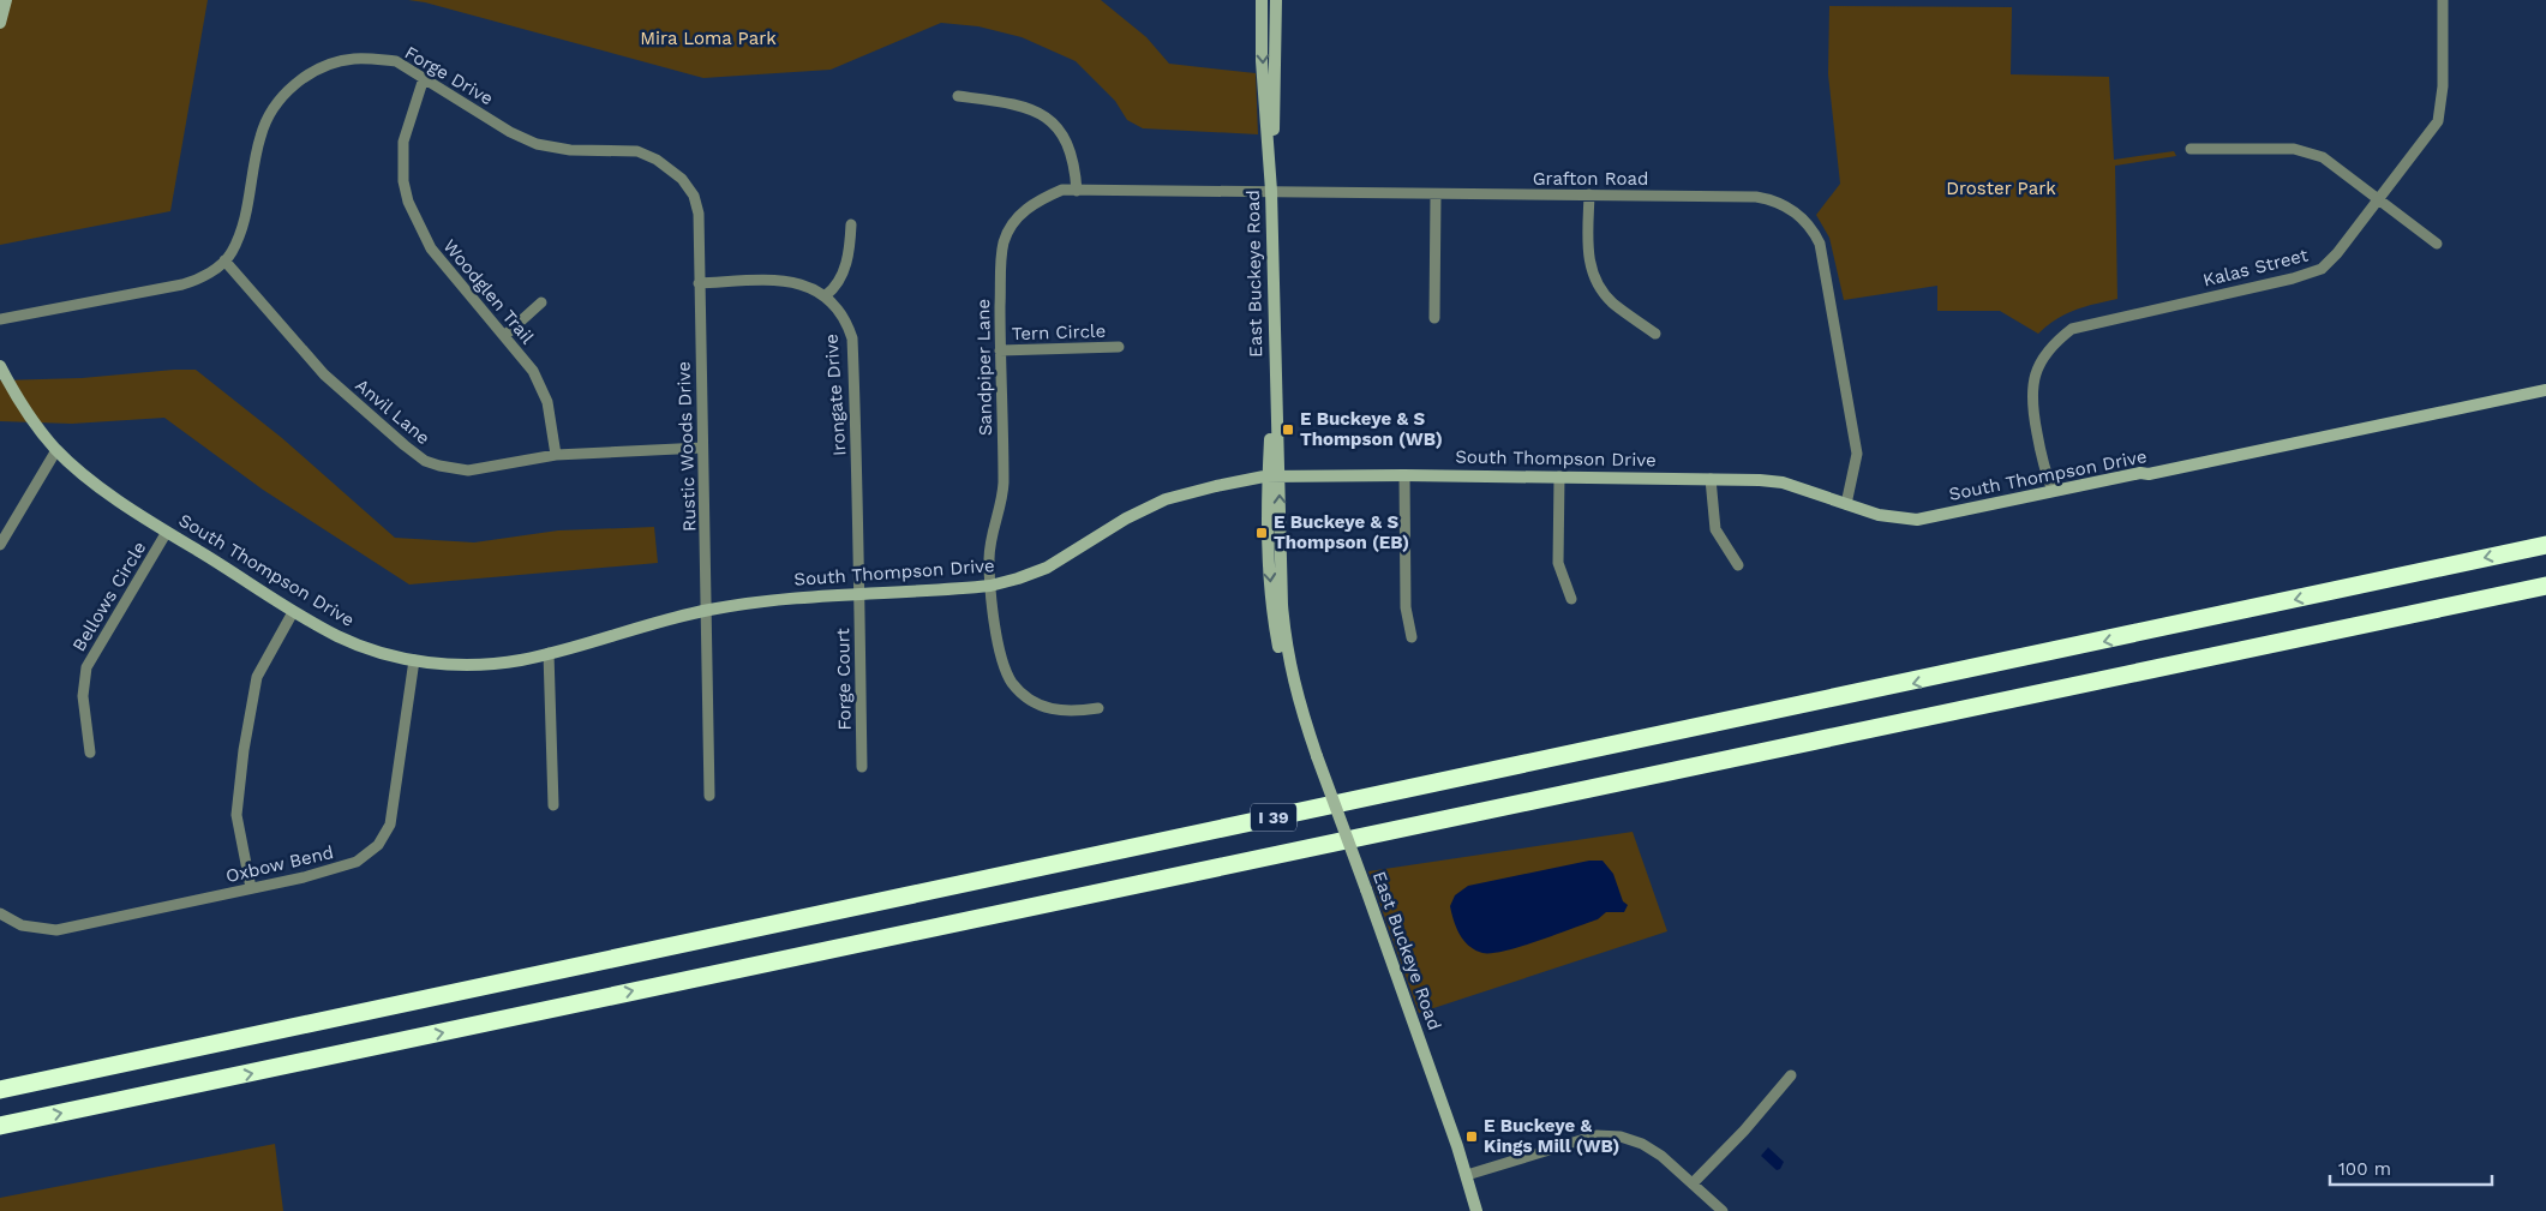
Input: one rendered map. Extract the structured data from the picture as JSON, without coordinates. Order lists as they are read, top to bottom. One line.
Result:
{"streets":{"highway":["I 39"],"street":["Forge Drive","Grafton Road","Kalas Street","East Buckeye Road","Woodglen Trail","Tern Circle","Sandpiper Lane","Irongate Drive","Anvil Lane","Rustic Woods Drive","South Thompson Drive","Bellows Circle","Forge Court","Oxbow Bend"]},"crossings":[["Forge Drive","Woodglen Trail"],["Forge Drive","Anvil Lane"],["Forge Drive","Rustic Woods Drive"],["Grafton Road","East Buckeye Road"],["Grafton Road","Sandpiper Lane"],["Grafton Road","South Thompson Drive"],["Kalas Street","South Thompson Drive"],["East Buckeye Road","South Thompson Drive"],["Woodglen Trail","Anvil Lane"],["Tern Circle","Sandpiper Lane"],["Sandpiper Lane","South Thompson Drive"],["Irongate Drive","South Thompson Drive"],["Irongate Drive","Forge Court"],["Anvil Lane","Rustic Woods Drive"],["Rustic Woods Drive","South Thompson Drive"],["South Thompson Drive","Bellows Circle"],["South Thompson Drive","Forge Court"],["South Thompson Drive","Oxbow Bend"]],"parks":["Mira Loma Park","Droster Park"],"places":{"transit":["E Buckeye & S Thompson (WB)","E Buckeye & S Thompson (EB)","E Buckeye & Kings Mill (WB)"]},"scale_bar":"100 m"}
